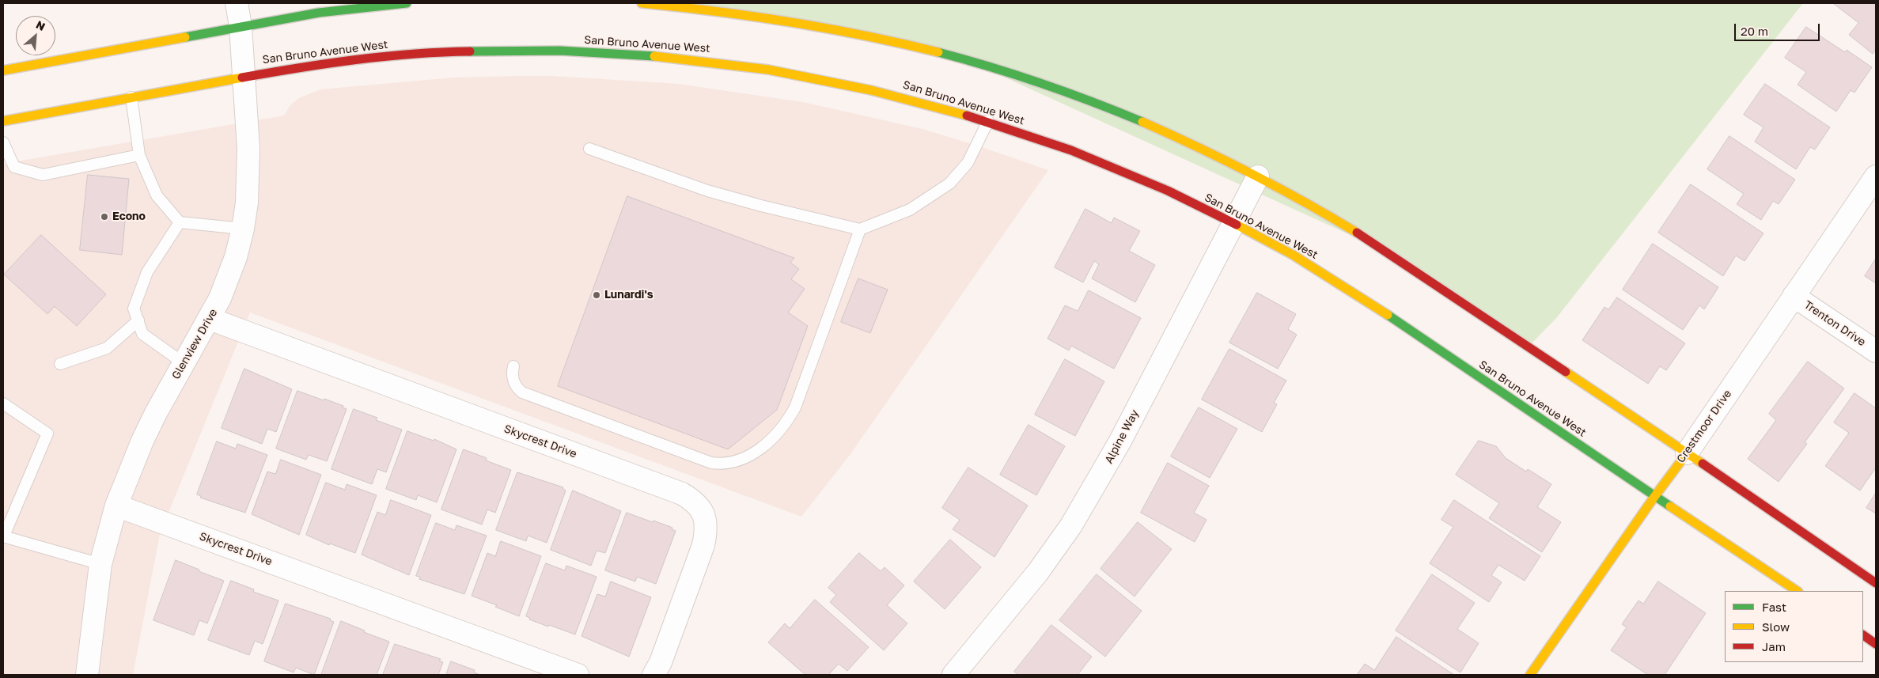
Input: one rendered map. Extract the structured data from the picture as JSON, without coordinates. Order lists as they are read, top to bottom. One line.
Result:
{"streets":{"main road":["San Bruno Avenue West","Crestmoor Drive"],"street":["Trenton Drive","Glenview Drive","Alpine Way","Skycrest Drive"]},"crossings":[["San Bruno Avenue West","Glenview Drive"],["San Bruno Avenue West","Crestmoor Drive"],["San Bruno Avenue West","Alpine Way"],["Trenton Drive","Crestmoor Drive"],["Glenview Drive","Skycrest Drive"]],"places":["Econo","Lunardi's"],"legend":["Fast","Slow","Jam"],"scale_bar":"20 m","north":"top right"}
